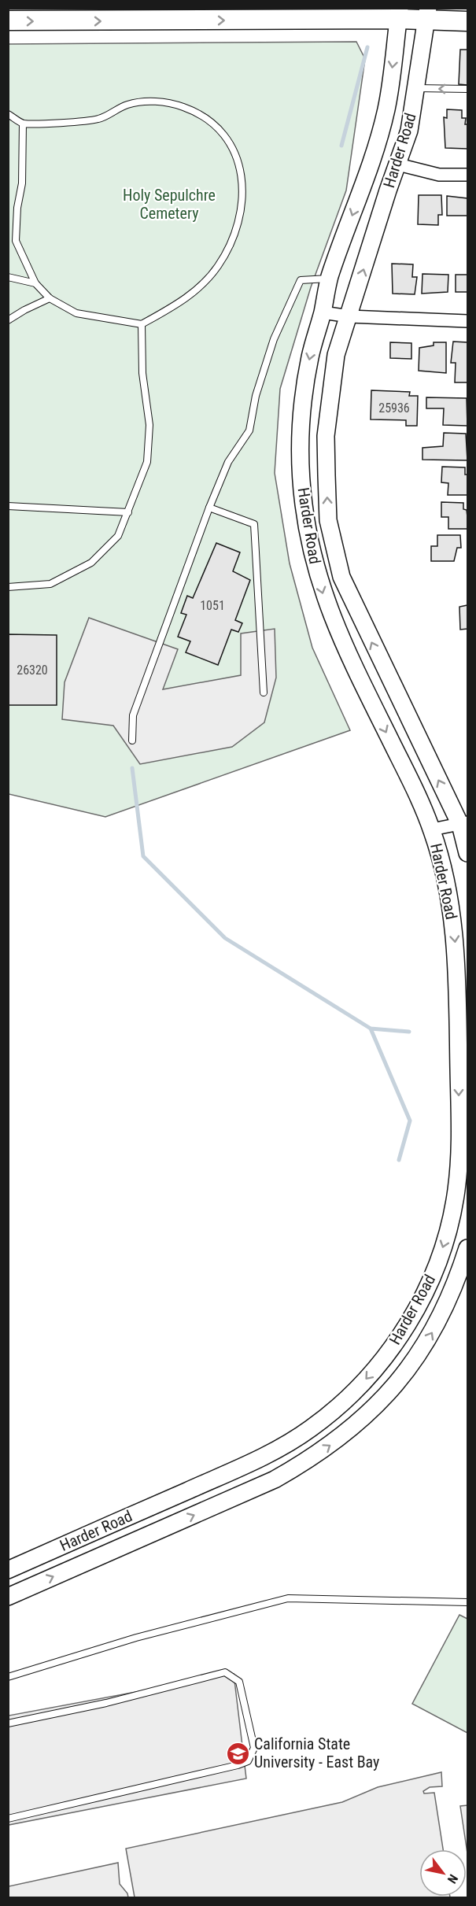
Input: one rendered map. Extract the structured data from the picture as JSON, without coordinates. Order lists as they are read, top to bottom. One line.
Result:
{"streets":{"street":["Harder Road"]},"parks":["Holy Sepulchre Cemetery"],"places":{"school or university":["California State University - East Bay"]},"house_numbers":["25936","1051","26320"],"north":"bottom right"}
